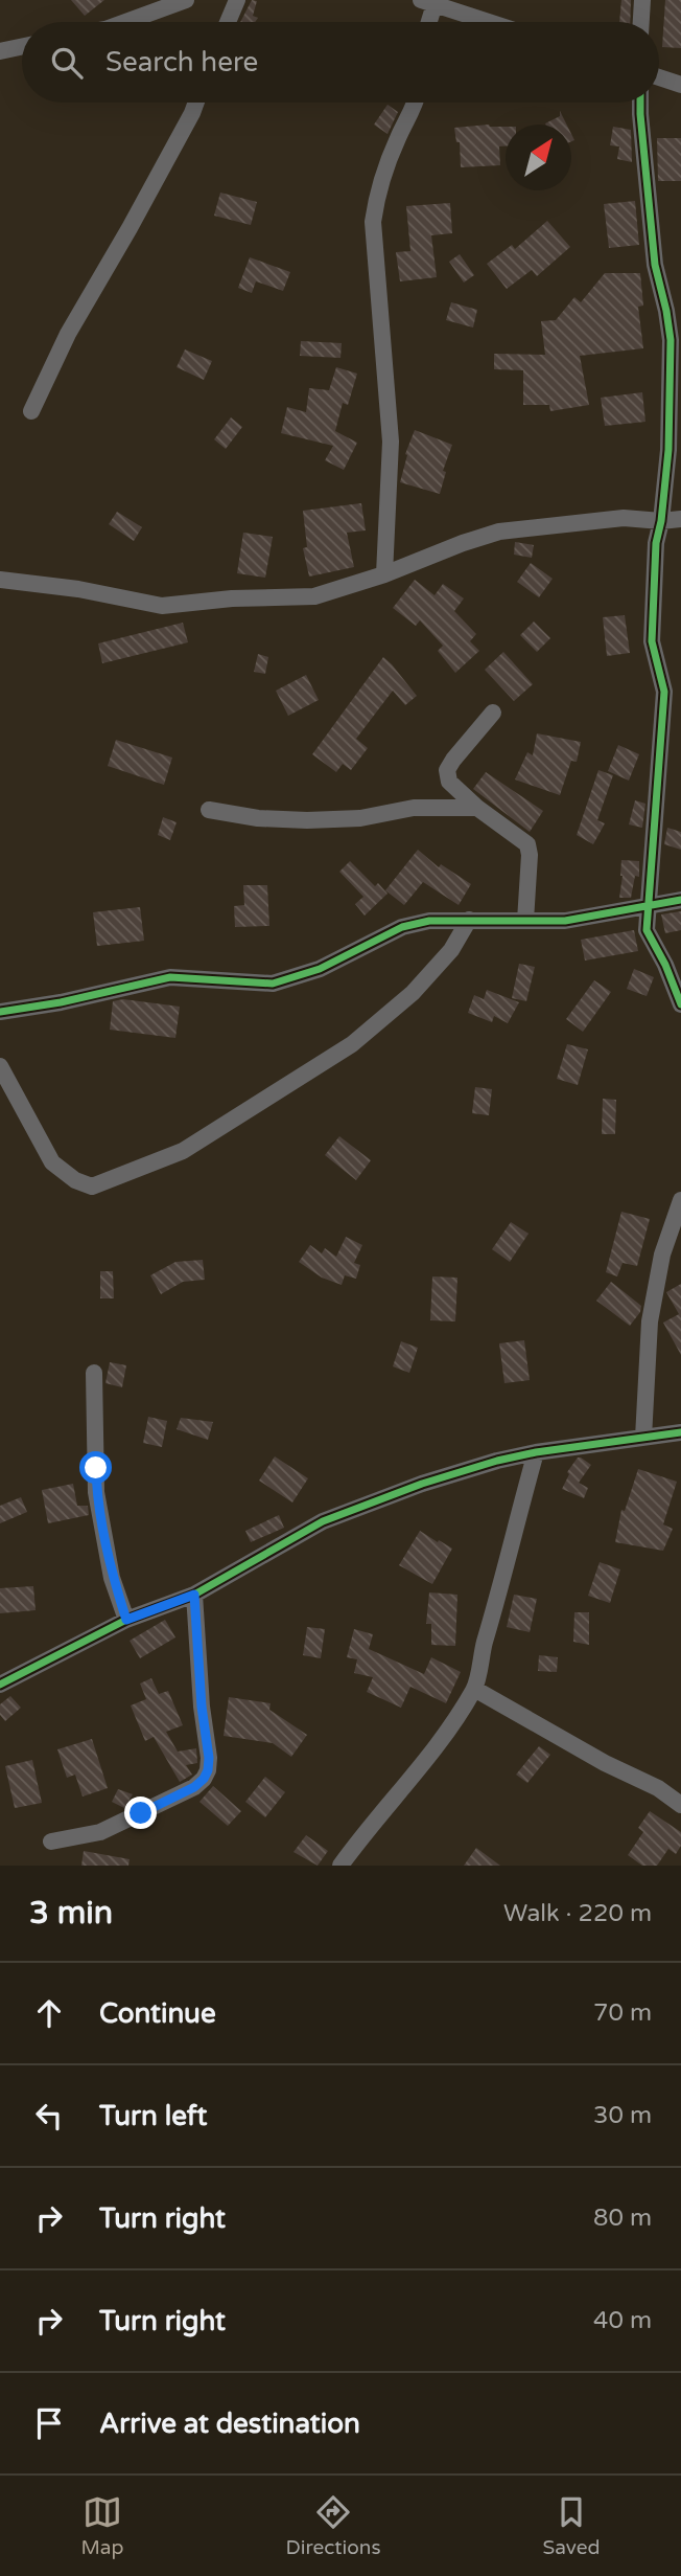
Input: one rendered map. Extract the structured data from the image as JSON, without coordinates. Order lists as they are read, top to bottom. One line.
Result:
{"north":"top right","page":{"search":"Search here","heading":["3 min","Walk · 220 m"],"list":[["Continue","70 m"],["Turn left","30 m"],["Turn right","80 m"],["Turn right","40 m"],"Arrive at destination"],"nav":["Map","Directions","Saved"]}}
